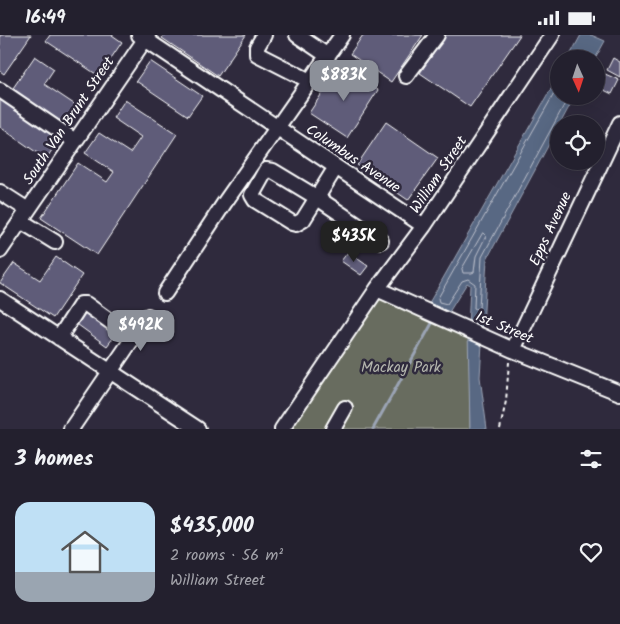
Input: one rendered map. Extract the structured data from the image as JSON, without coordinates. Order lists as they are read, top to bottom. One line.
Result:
{"streets":{"street":["South Van Brunt Street","Columbus Avenue","William Street","Epps Avenue","1st Street"]},"crossings":[["South Van Brunt Street","Columbus Avenue"],["Columbus Avenue","William Street"],["William Street","1st Street"],["Epps Avenue","1st Street"]],"parks":["Mackay Park"],"north":"bottom","page":{"status":"16:49","price":["$883K","$435K","$492K"],"heading":"3 homes","list":[{"name":"$435,000","note":"2 rooms · 56 m² · William Street"}]}}
